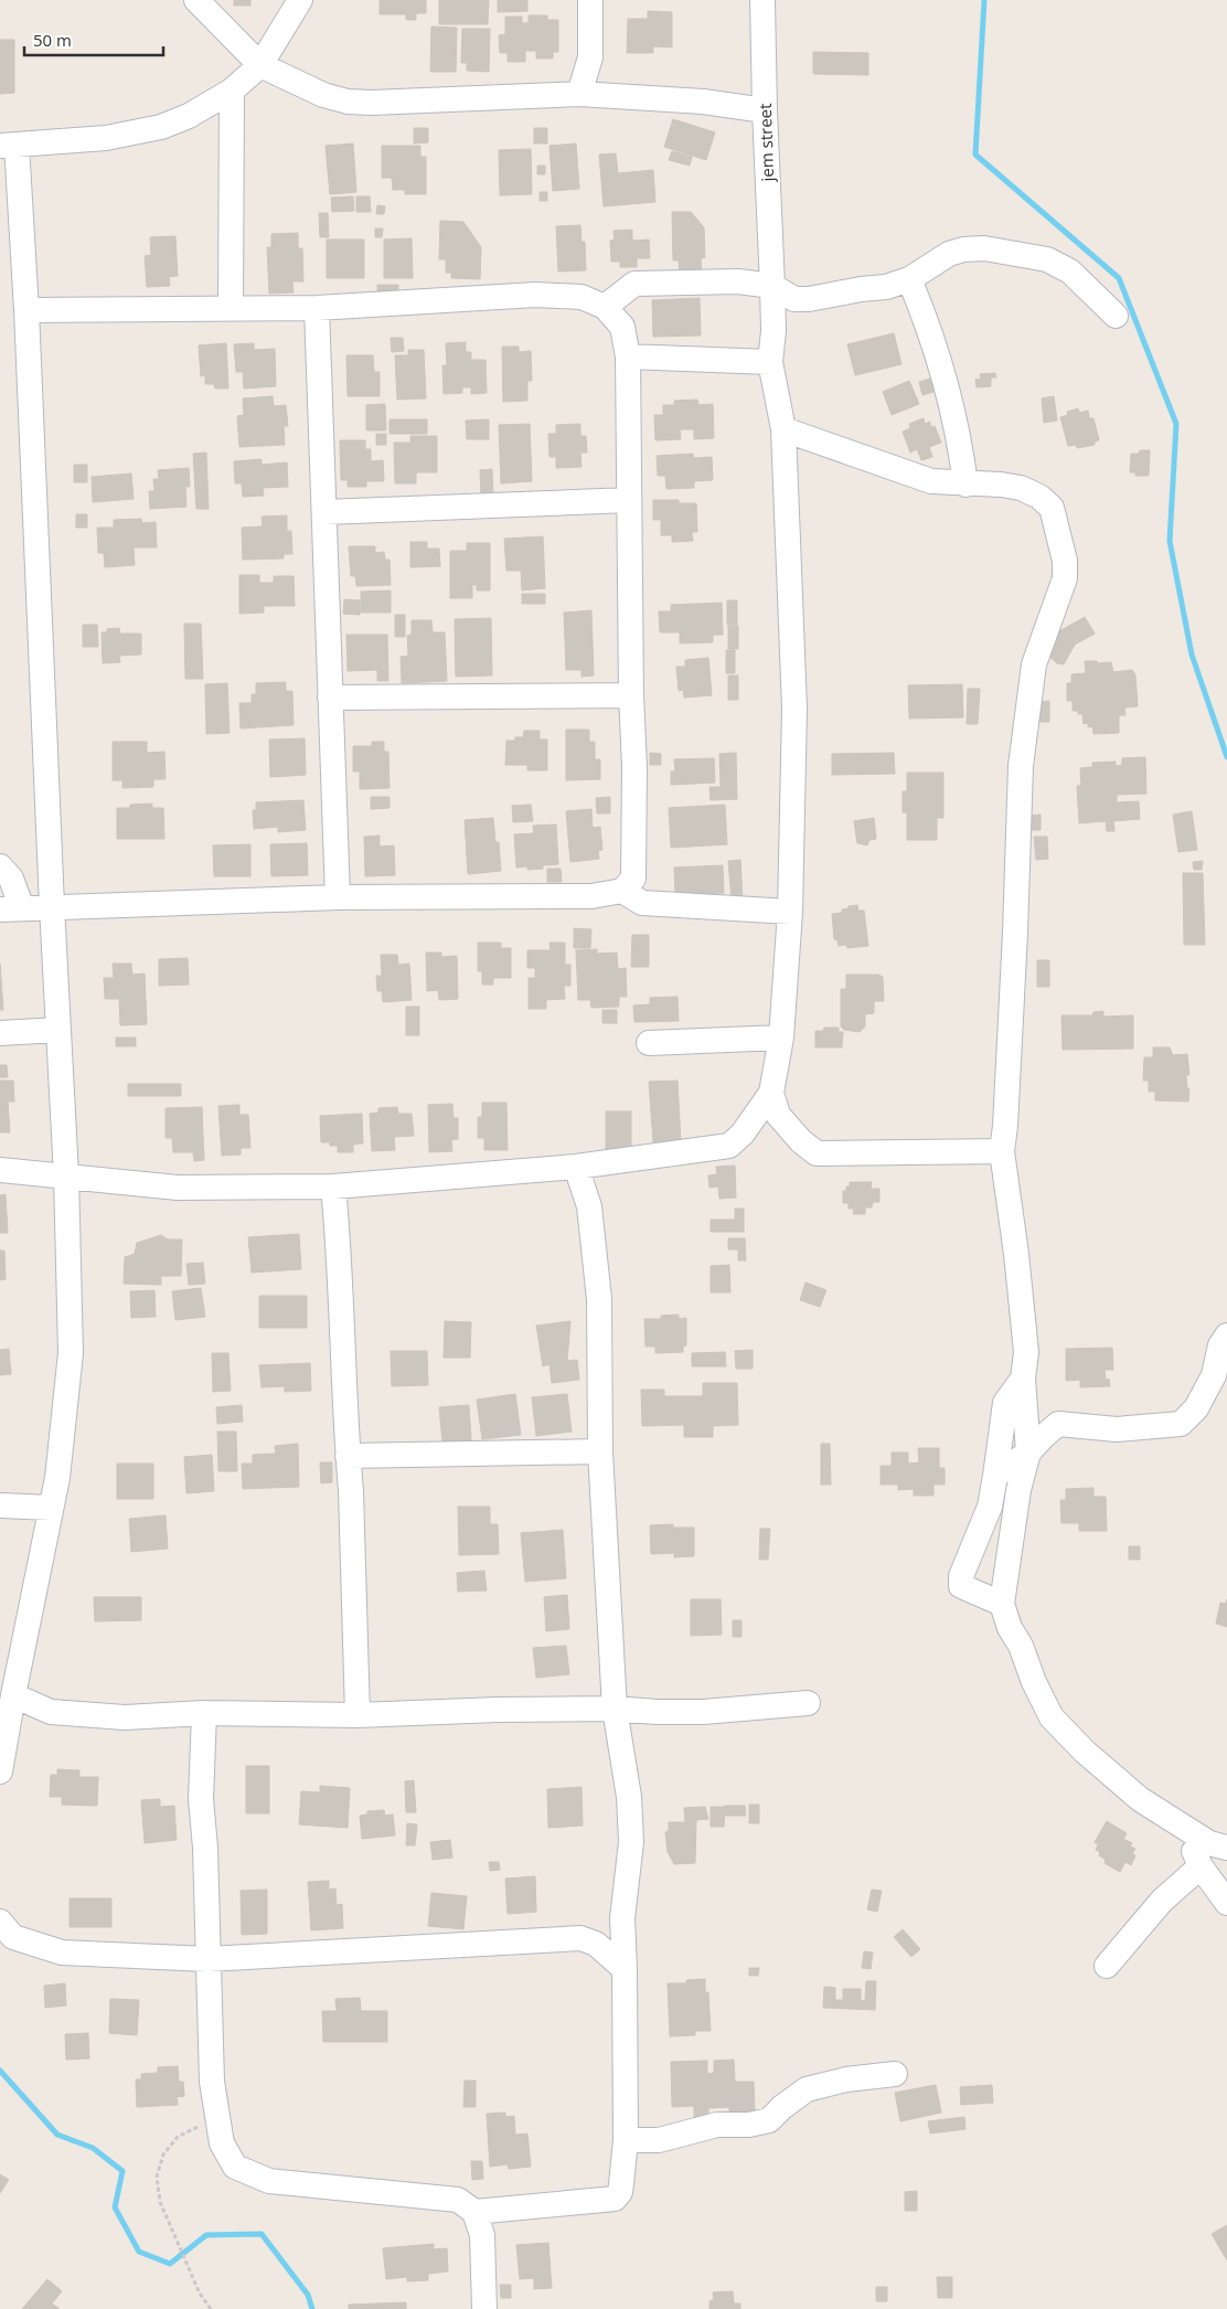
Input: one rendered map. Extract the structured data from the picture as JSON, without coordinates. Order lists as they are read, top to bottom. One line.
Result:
{"streets":{"street":["jem street"]},"scale_bar":"50 m"}
